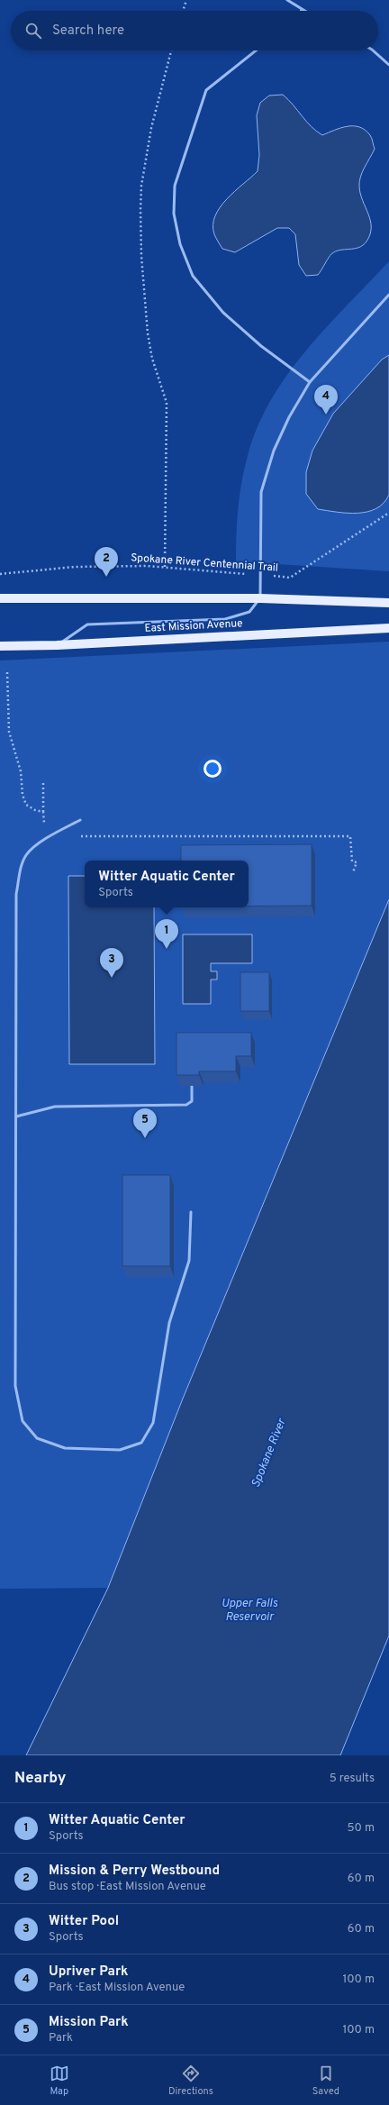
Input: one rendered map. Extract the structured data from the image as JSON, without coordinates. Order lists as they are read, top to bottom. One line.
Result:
{"streets":{"main road":["East Mission Avenue"],"path":["Spokane River Centennial Trail"]},"water":["Spokane River","Upper Falls Reservoir"],"page":{"search":"Search here","pins":["4","2","1","3","5"],"popup":["Witter Aquatic Center","Sports"],"heading":["Nearby","5 results"],"list":[{"mark":"1","name":"Witter Aquatic Center","note":"Sports","value":"50 m"},{"mark":"2","name":"Mission & Perry Westbound","note":"Bus stop · East Mission Avenue","value":"60 m"},{"mark":"3","name":"Witter Pool","note":"Sports","value":"60 m"},{"mark":"4","name":"Upriver Park","note":"Park · East Mission Avenue","value":"100 m"},{"mark":"5","name":"Mission Park","note":"Park","value":"100 m"}],"nav":["Map","Directions","Saved"]}}
